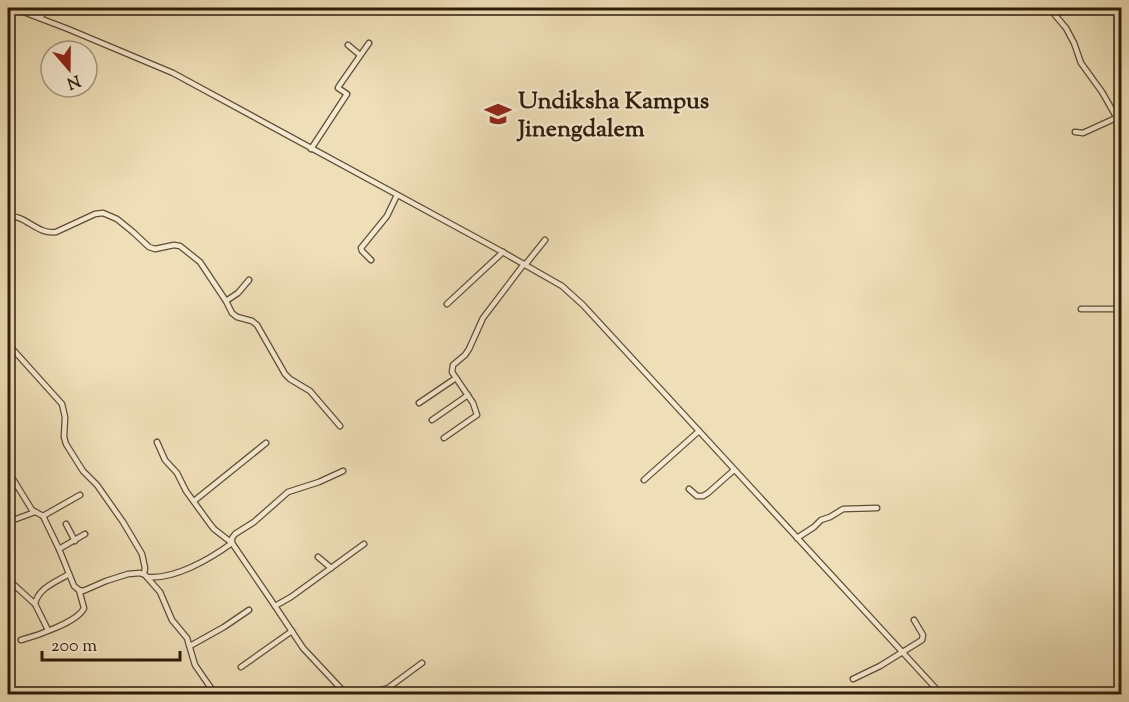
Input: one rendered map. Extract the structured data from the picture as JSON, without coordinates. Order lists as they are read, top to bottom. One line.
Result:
{"places":{"school or university":["Undiksha Kampus Jinengdalem"]},"scale_bar":"200 m","north":"bottom"}
